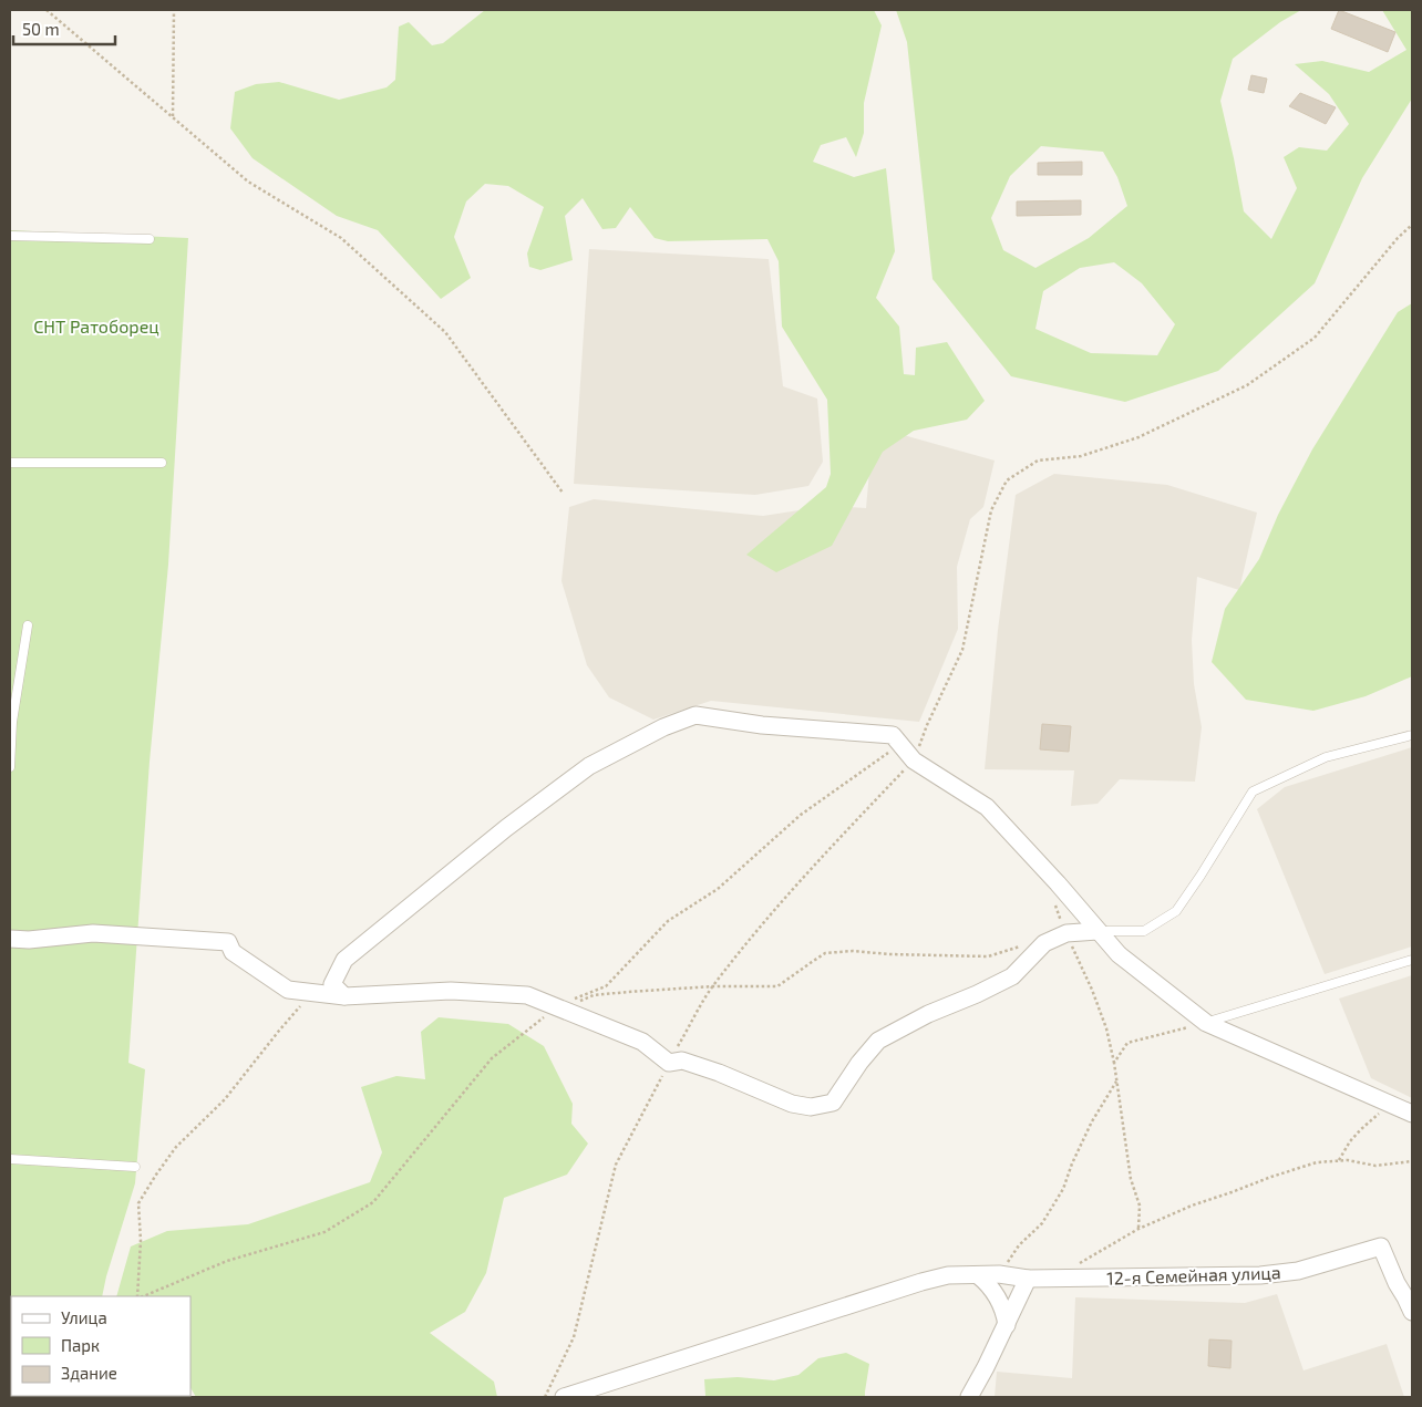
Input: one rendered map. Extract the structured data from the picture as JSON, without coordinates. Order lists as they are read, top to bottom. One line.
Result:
{"streets":{"street":["12-я Семейная улица"]},"parks":["СНТ Ратоборец"],"legend":["Улица","Парк","Здание"],"scale_bar":"50 m"}
